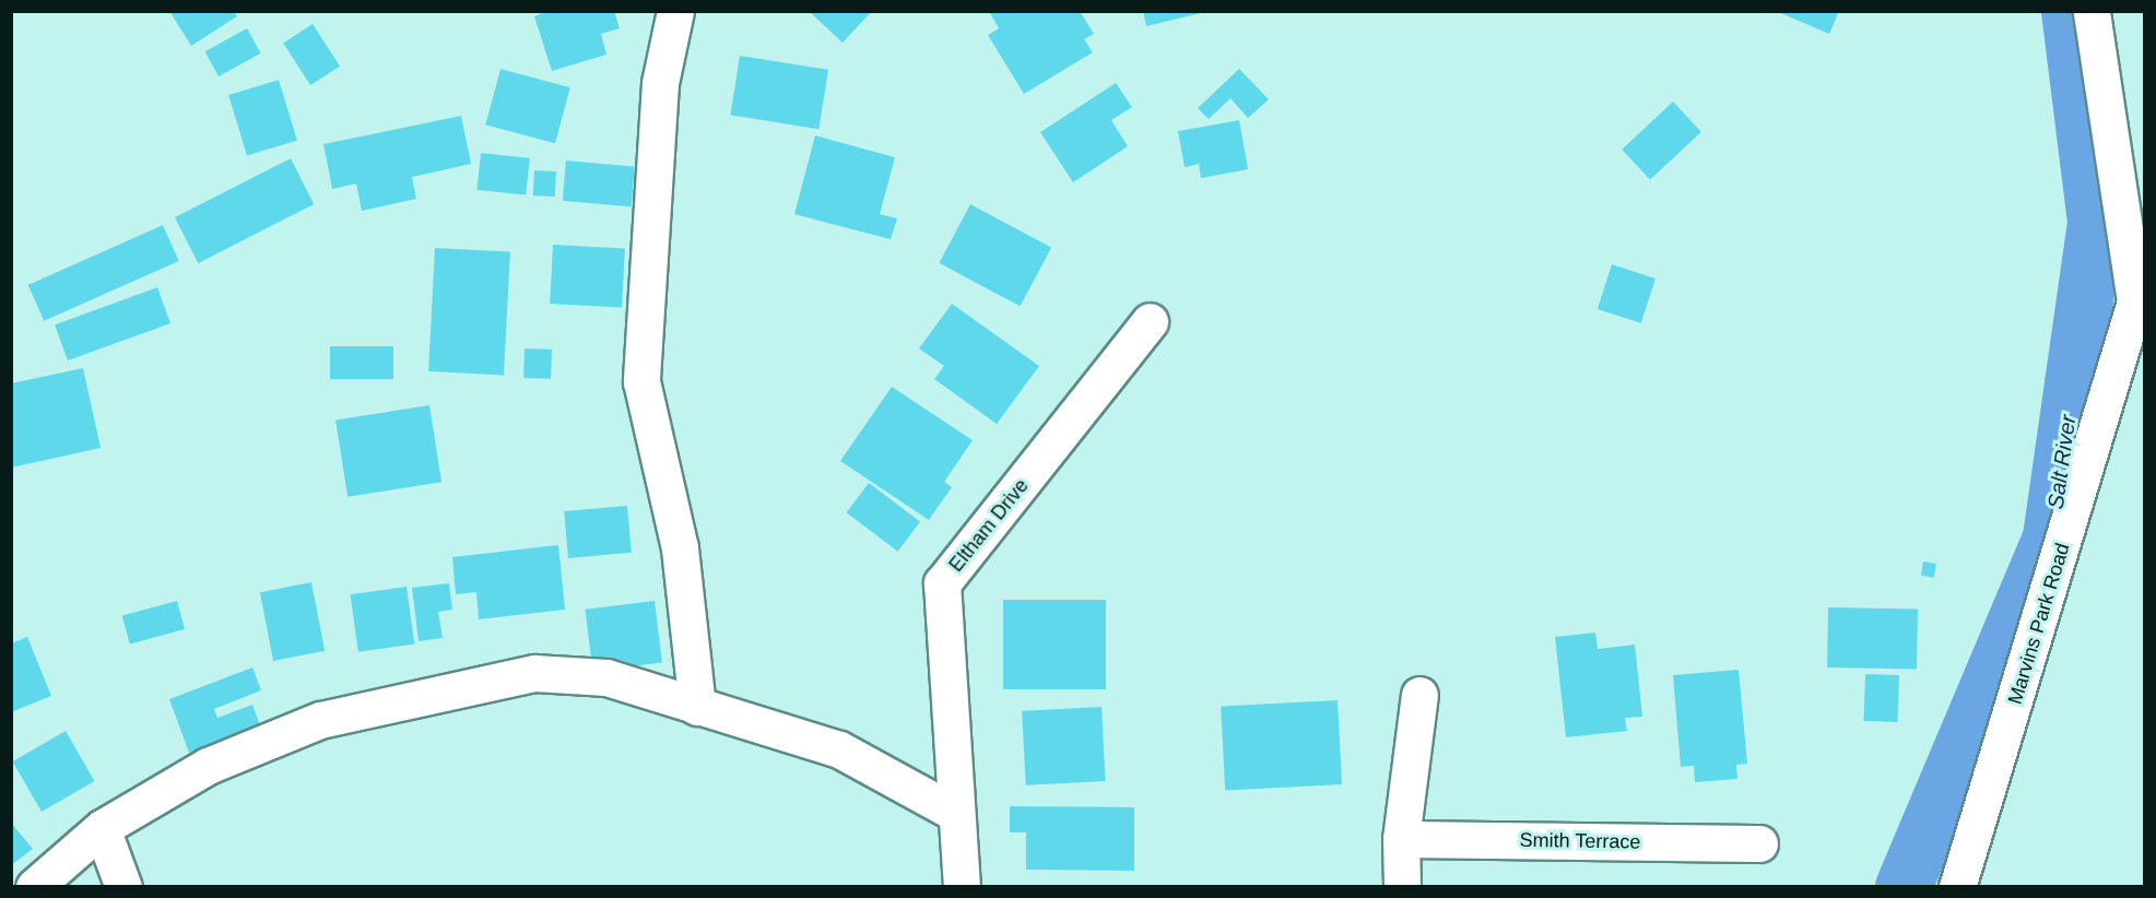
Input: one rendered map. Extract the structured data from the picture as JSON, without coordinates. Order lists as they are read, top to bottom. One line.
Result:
{"streets":{"street":["Eltham Drive","Marvins Park Road","Smith Terrace"]},"water":["Salt River"]}
